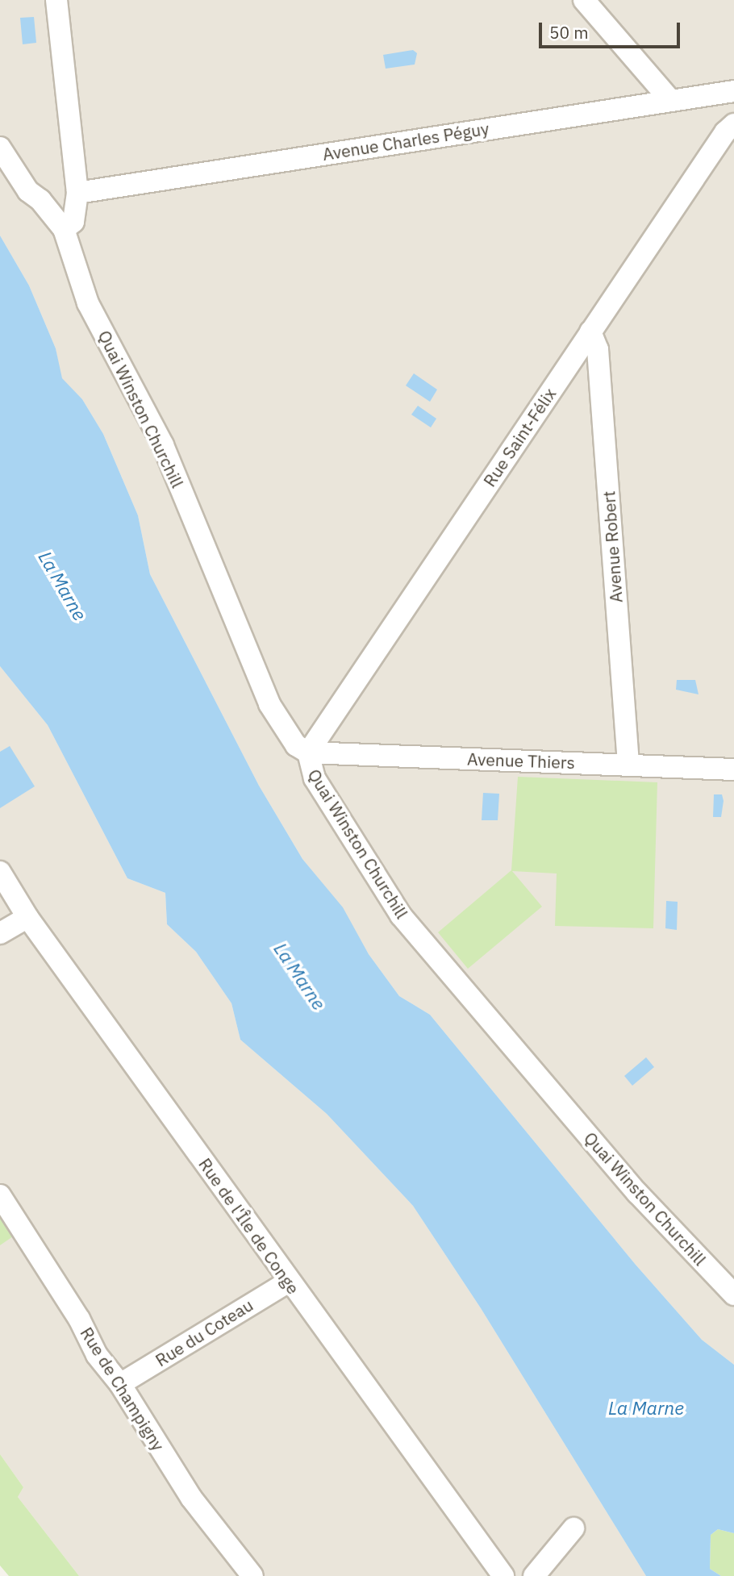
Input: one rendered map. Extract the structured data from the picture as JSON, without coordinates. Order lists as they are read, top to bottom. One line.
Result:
{"streets":{"street":["Avenue Charles Péguy","Quai Winston Churchill","Rue Saint-Félix","Avenue Robert","Avenue Thiers","Rue de l'Île de Conge","Rue du Coteau","Rue de Champigny"]},"crossings":[["Quai Winston Churchill","Rue Saint-Félix"],["Quai Winston Churchill","Avenue Thiers"],["Rue Saint-Félix","Avenue Robert"],["Rue Saint-Félix","Avenue Thiers"],["Avenue Robert","Avenue Thiers"],["Rue de l'Île de Conge","Rue du Coteau"],["Rue du Coteau","Rue de Champigny"]],"water":["La Marne"],"scale_bar":"50 m"}
